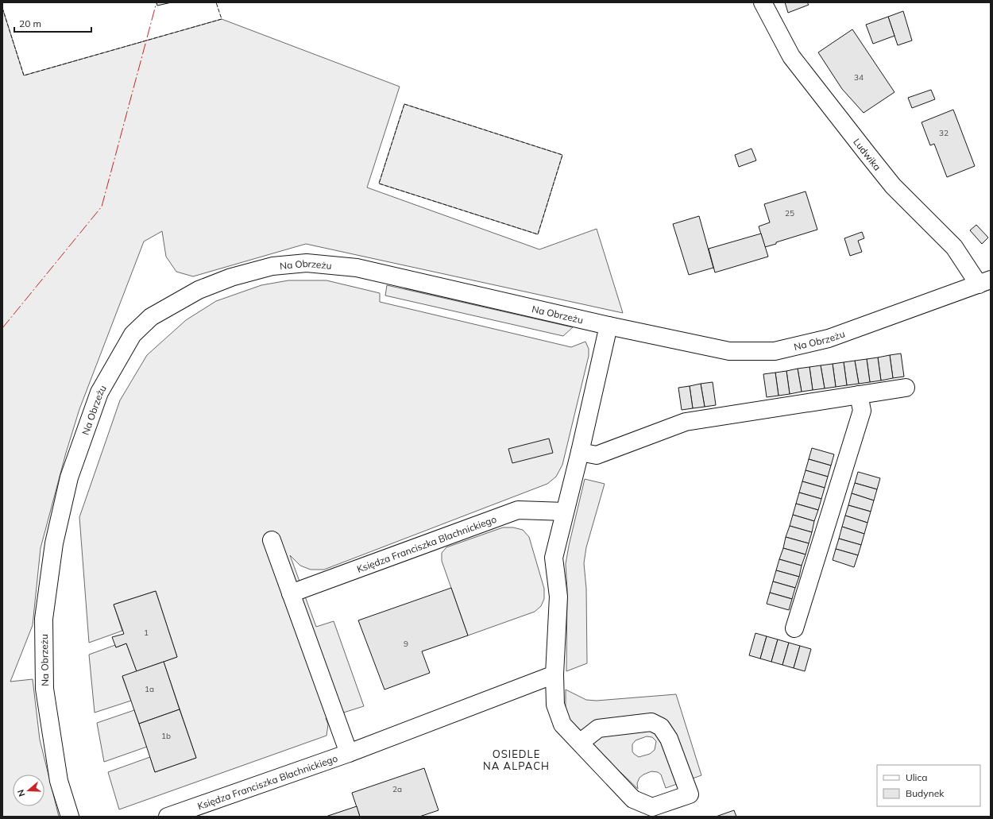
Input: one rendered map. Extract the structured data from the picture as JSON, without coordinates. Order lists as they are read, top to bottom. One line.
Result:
{"streets":{"street":["Ludwika","Na Obrzeżu","Księdza Franciszka Blachnickiego"]},"crossings":[["Ludwika","Na Obrzeżu"]],"districts":["OSIEDLE NA ALPACH"],"house_numbers":["34","32","25","1","9","1a","1b","2a"],"legend":["Ulica","Budynek"],"scale_bar":"20 m","north":"left"}
